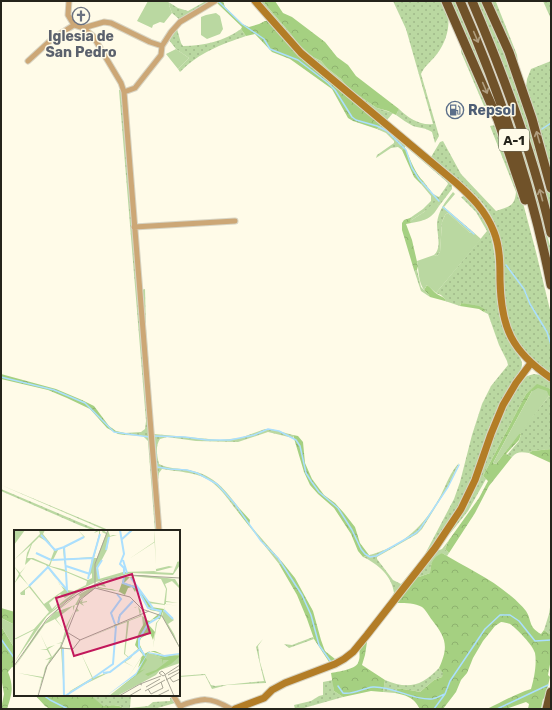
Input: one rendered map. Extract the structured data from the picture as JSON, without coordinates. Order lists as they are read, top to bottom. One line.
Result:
{"streets":{"highway":["A-1"]},"places":{"church":["Iglesia de San Pedro"],"fuel station":["Repsol"]}}
